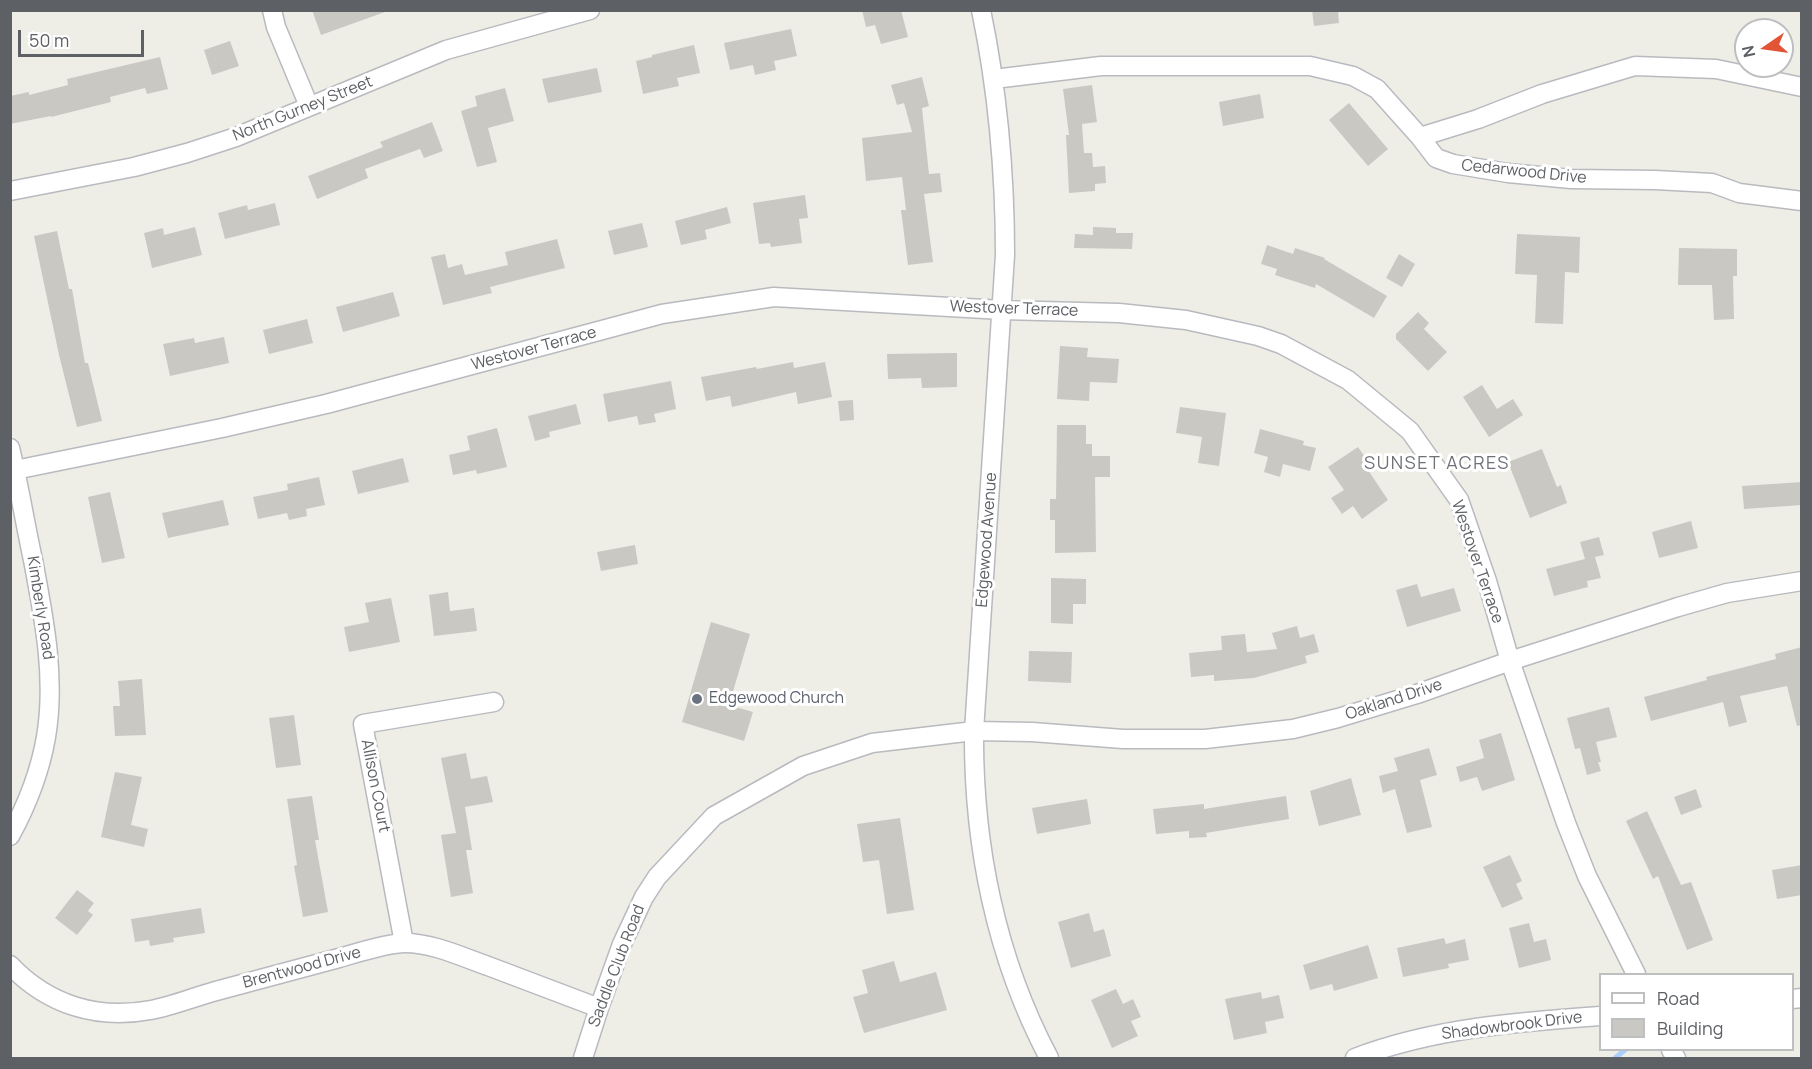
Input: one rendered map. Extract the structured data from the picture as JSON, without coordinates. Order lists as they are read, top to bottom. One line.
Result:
{"streets":{"street":["North Gurney Street","Cedarwood Drive","Westover Terrace","Edgewood Avenue","Kimberly Road","Oakland Drive","Allison Court","Saddle Club Road","Brentwood Drive","Shadowbrook Drive"]},"crossings":[["Cedarwood Drive","Edgewood Avenue"],["Westover Terrace","Edgewood Avenue"],["Westover Terrace","Kimberly Road"],["Westover Terrace","Oakland Drive"],["Edgewood Avenue","Oakland Drive"],["Edgewood Avenue","Saddle Club Road"],["Oakland Drive","Saddle Club Road"],["Allison Court","Brentwood Drive"],["Saddle Club Road","Brentwood Drive"]],"districts":["SUNSET ACRES"],"places":["Edgewood Church"],"legend":["Road","Building"],"scale_bar":"50 m","north":"left"}
